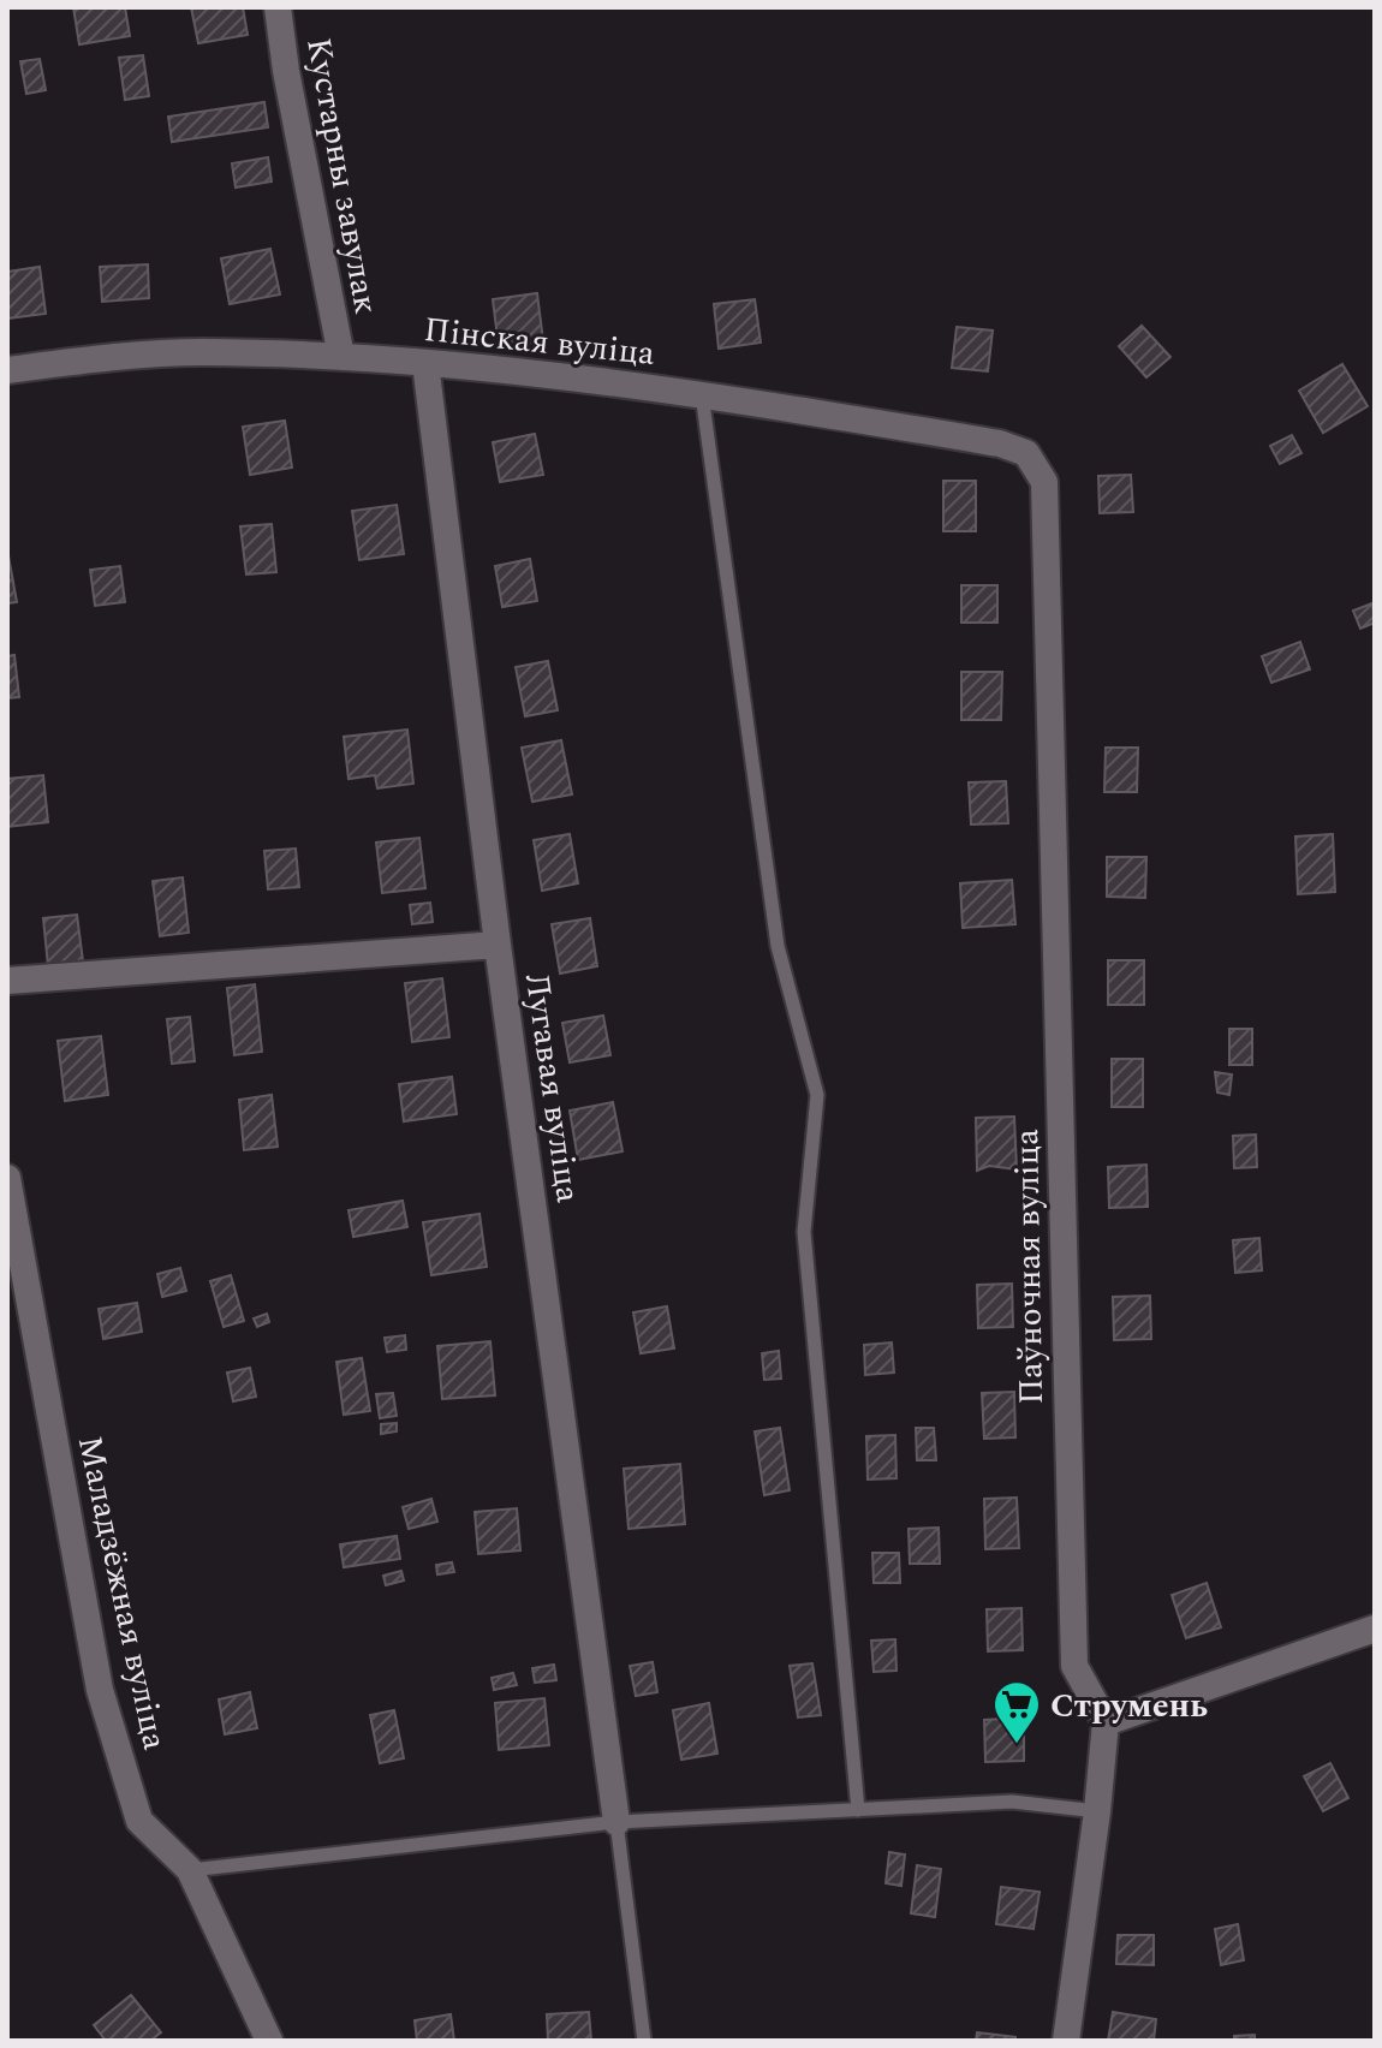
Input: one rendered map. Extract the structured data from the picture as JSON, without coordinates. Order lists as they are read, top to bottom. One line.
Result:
{"streets":{"street":["Кустарны завулак","Пінская вуліца","Лугавая вуліца","Паўночная вуліца","Маладзёжная вуліца"]},"crossings":[["Кустарны завулак","Пінская вуліца"],["Пінская вуліца","Лугавая вуліца"],["Пінская вуліца","Паўночная вуліца"]],"places":{"supermarket":["Струмень"]}}
